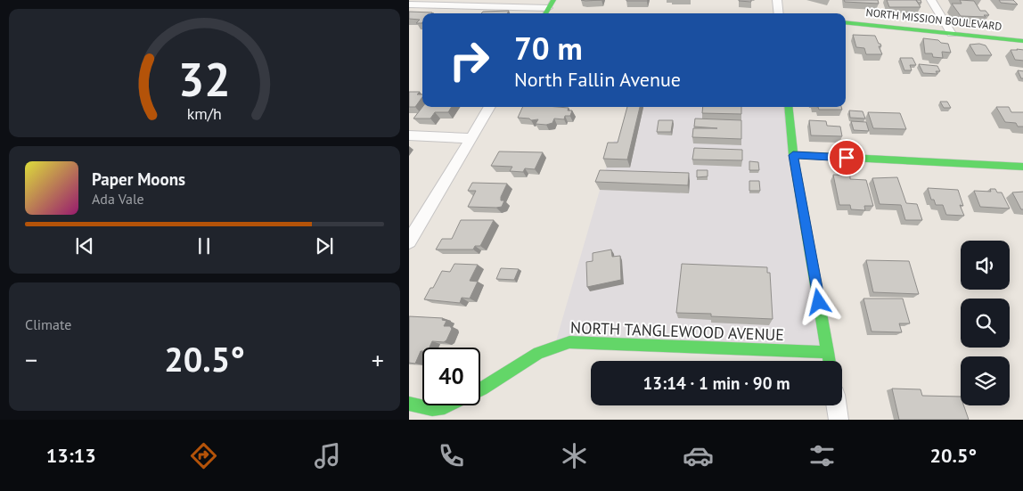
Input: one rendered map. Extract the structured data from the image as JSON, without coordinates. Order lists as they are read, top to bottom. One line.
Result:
{"streets":{"street":["NORTH MISSION BOULEVARD","NORTH TANGLEWOOD AVENUE"]},"page":{"turn":["70 m","North Fallin Avenue"],"song":["Paper Moons","Ada Vale"],"tile":"Climate","heat":["−","20.5°","+"],"limit":"40","trip":"13:14 · 1 min · 90 m","tabs":["13:13","20.5°"],"gauge":["32","km/h"]}}
